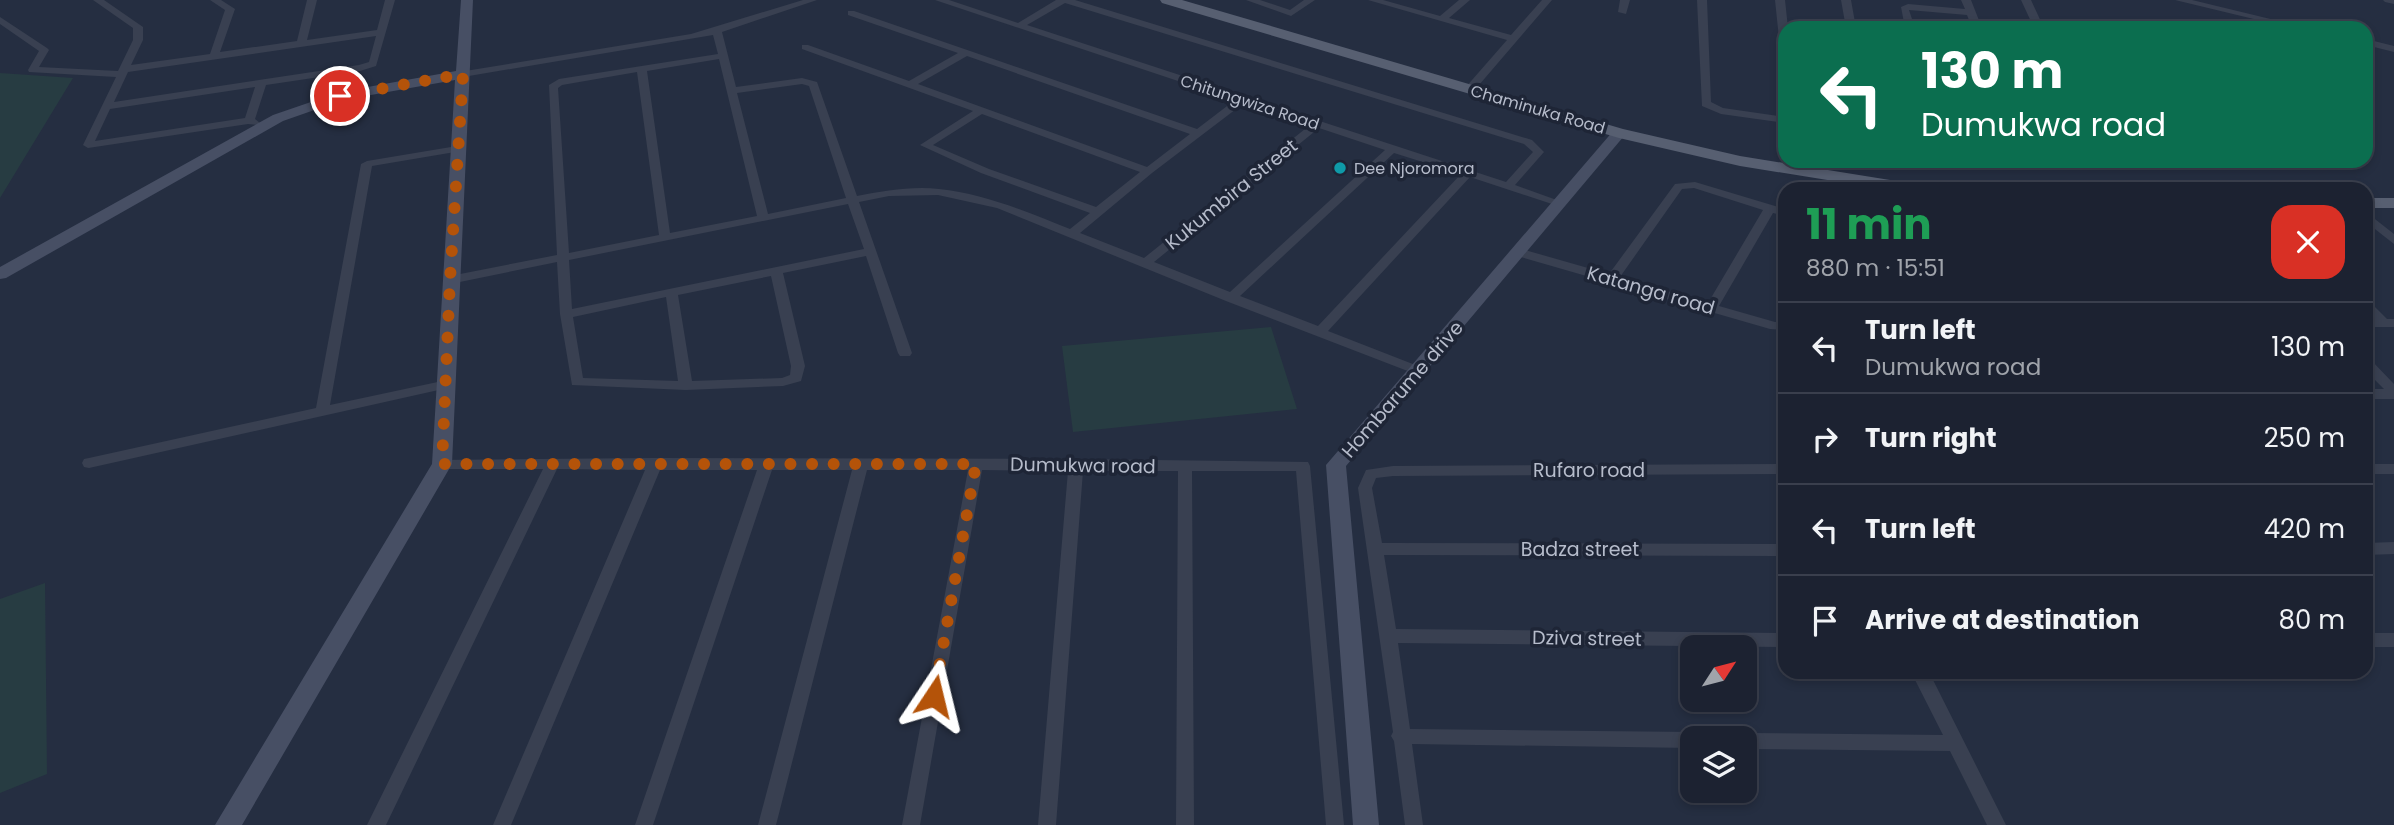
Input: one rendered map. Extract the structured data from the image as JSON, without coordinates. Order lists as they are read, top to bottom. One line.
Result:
{"streets":{"main road":["Chaminuka Road"],"street":["Chitungwiza Road","Kukumbira Street","Katanga road","Hombarume drive","Dumukwa road","Rufaro road","Badza street","Dziva street"]},"crossings":[["Chitungwiza Road","Kukumbira Street"],["Chitungwiza Road","Hombarume drive"],["Chaminuka Road","Hombarume drive"],["Katanga road","Hombarume drive"],["Rufaro road","Badza street"]],"places":["Dee Njoromora"],"north":"top right","page":{"turn":["130 m","Dumukwa road"],"heading":["11 min","880 m · 15:51"],"list":[{"name":"Turn left","note":"Dumukwa road","value":"130 m"},{"name":"Turn right","value":"250 m"},{"name":"Turn left","value":"420 m"},{"name":"Arrive at destination","value":"80 m"}]}}
